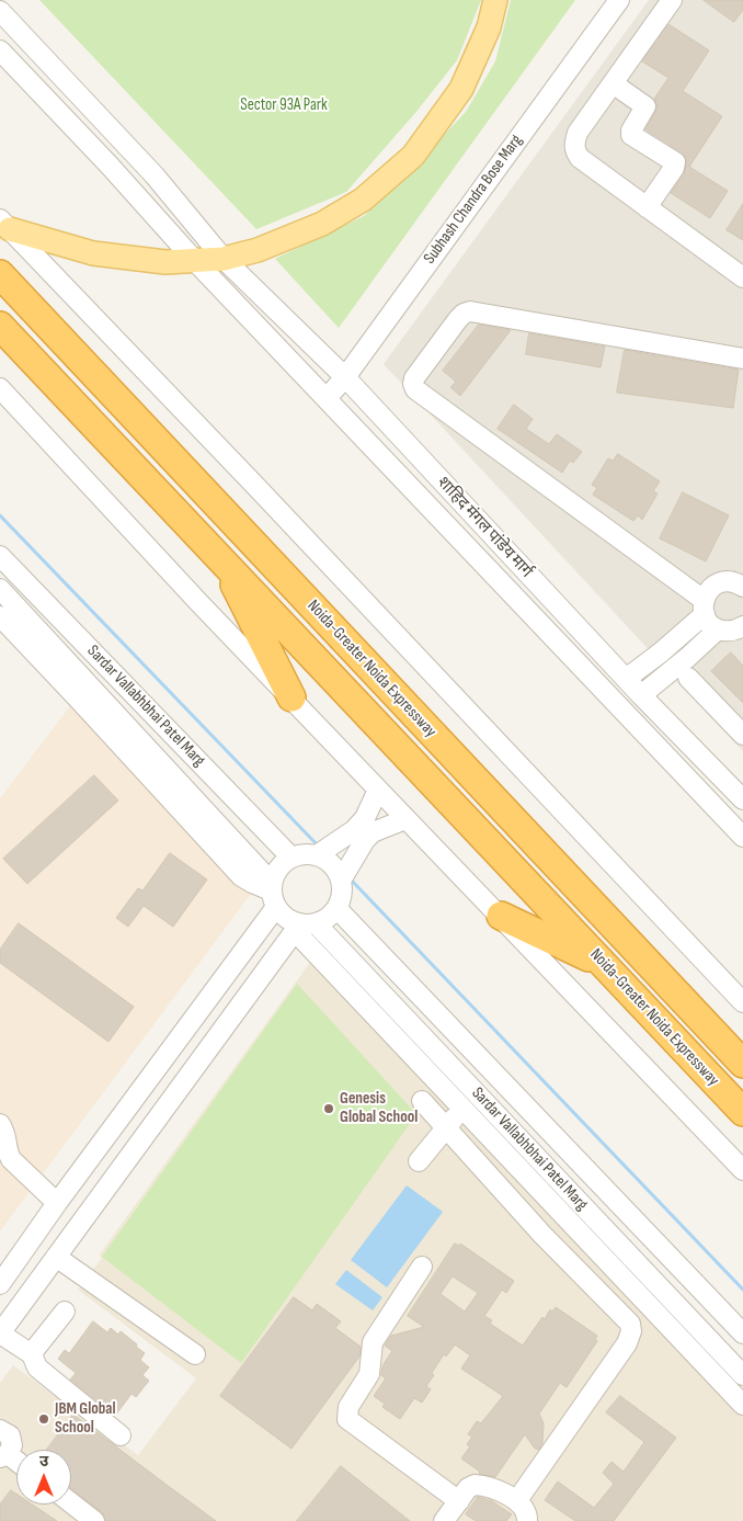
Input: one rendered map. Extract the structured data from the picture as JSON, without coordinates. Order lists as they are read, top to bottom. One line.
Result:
{"streets":{"highway":["Noida-Greater Noida Expressway"],"street":["Subhash Chandra Bose Marg","शाहिद मंगल पांडेय मार्ग","Sardar Vallabhbhai Patel Marg"]},"crossings":[["Subhash Chandra Bose Marg","शाहिद मंगल पांडेय मार्ग"]],"parks":["Sector 93A Park"],"places":["Genesis Global School","JBM Global School"],"north":"top"}
